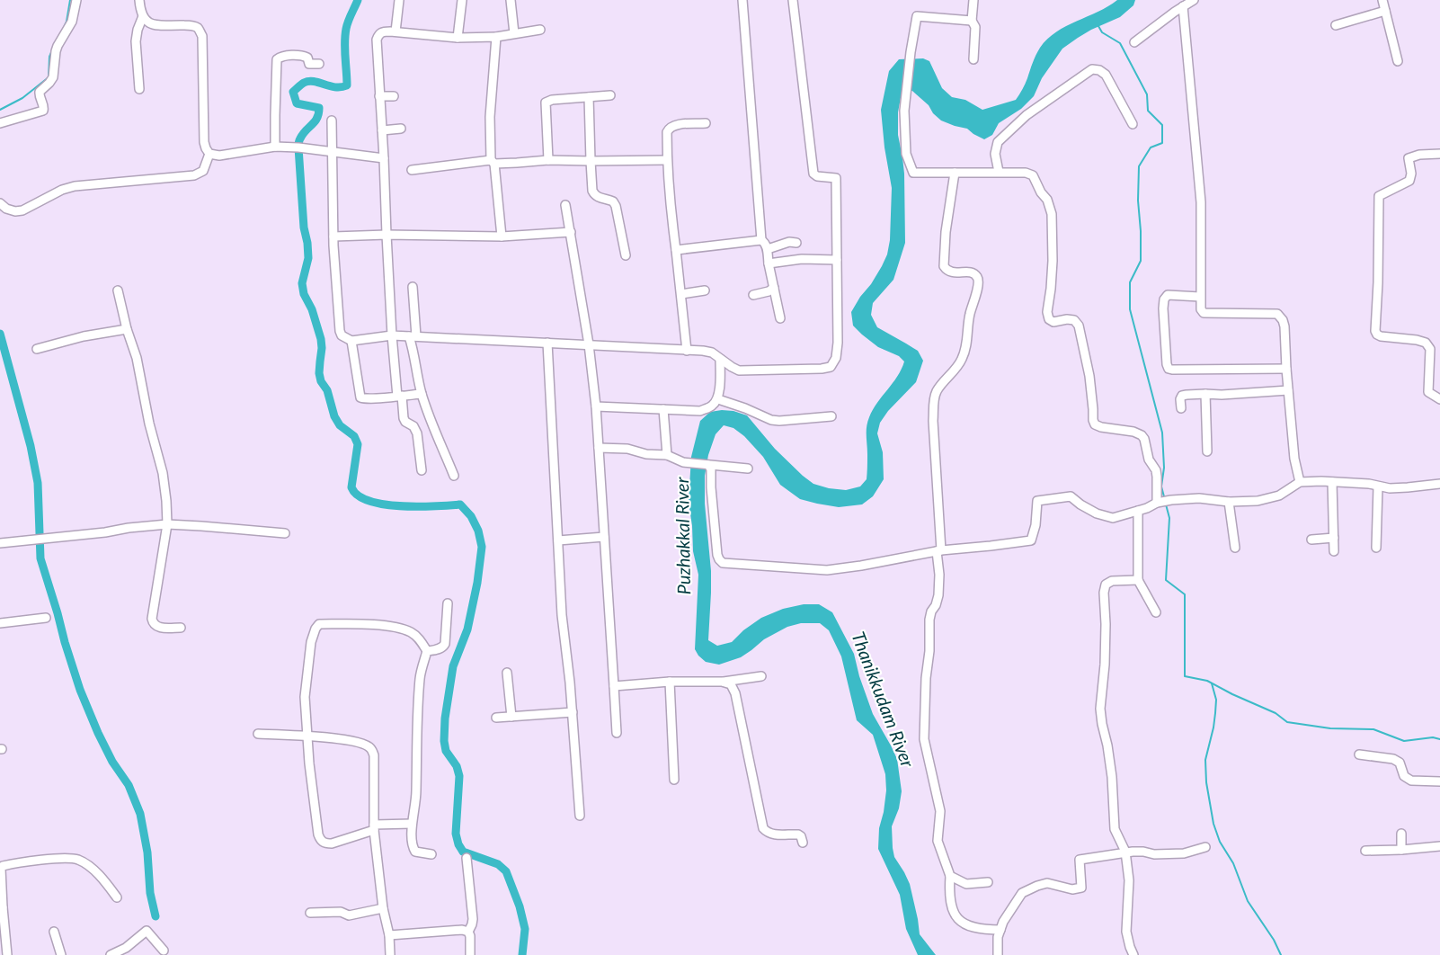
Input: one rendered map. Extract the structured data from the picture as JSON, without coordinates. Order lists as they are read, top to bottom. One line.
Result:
{"water":["Puzhakkal River","Thanikkudam River"]}
